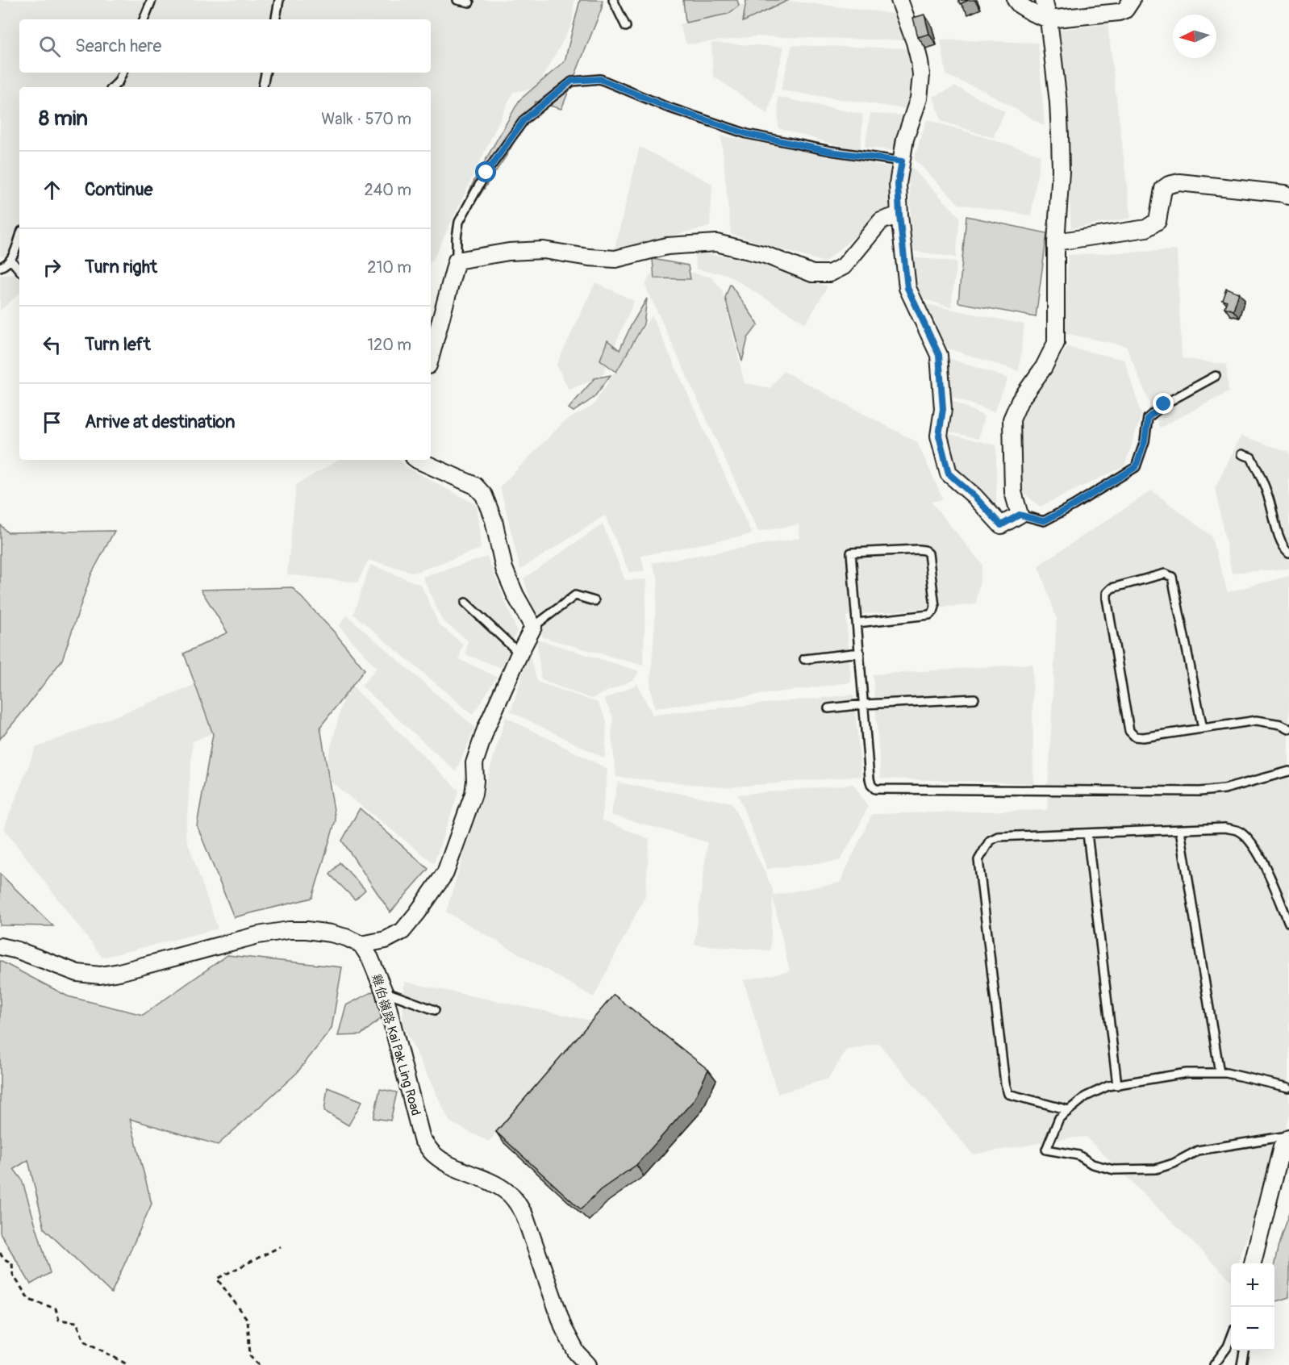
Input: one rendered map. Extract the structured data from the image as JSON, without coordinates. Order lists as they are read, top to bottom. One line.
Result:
{"streets":{"street":["雞伯嶺路 Kai Pak Ling Road"]},"north":"left","page":{"search":"Search here","heading":["8 min","Walk · 570 m"],"list":[["Continue","240 m"],["Turn right","210 m"],["Turn left","120 m"],"Arrive at destination"],"map_buttons":["+","−"]}}
